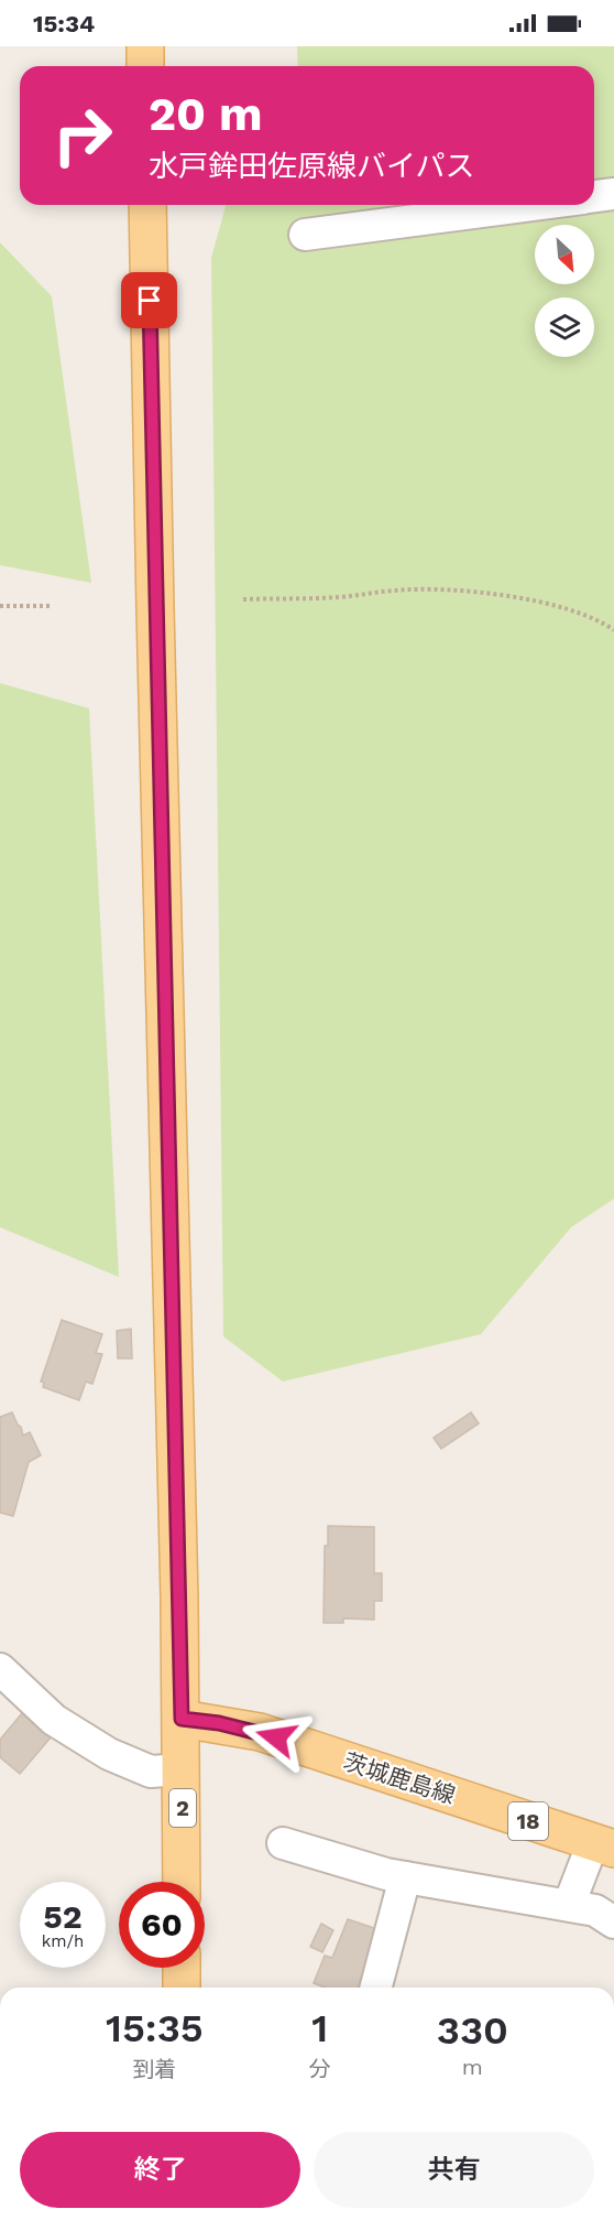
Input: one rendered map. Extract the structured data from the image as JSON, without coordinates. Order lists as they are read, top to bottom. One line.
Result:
{"streets":{"main road":["茨城鹿島線","2","18"]},"crossings":[["茨城鹿島線","2"]],"north":"bottom right","page":{"status":"15:34","turn":["20 m","水戸鉾田佐原線バイパス"],"speed":"52 km/h","limit":"60","eta":["15:35","到着","1","分","330","m"],"buttons":["終了","共有"]}}
